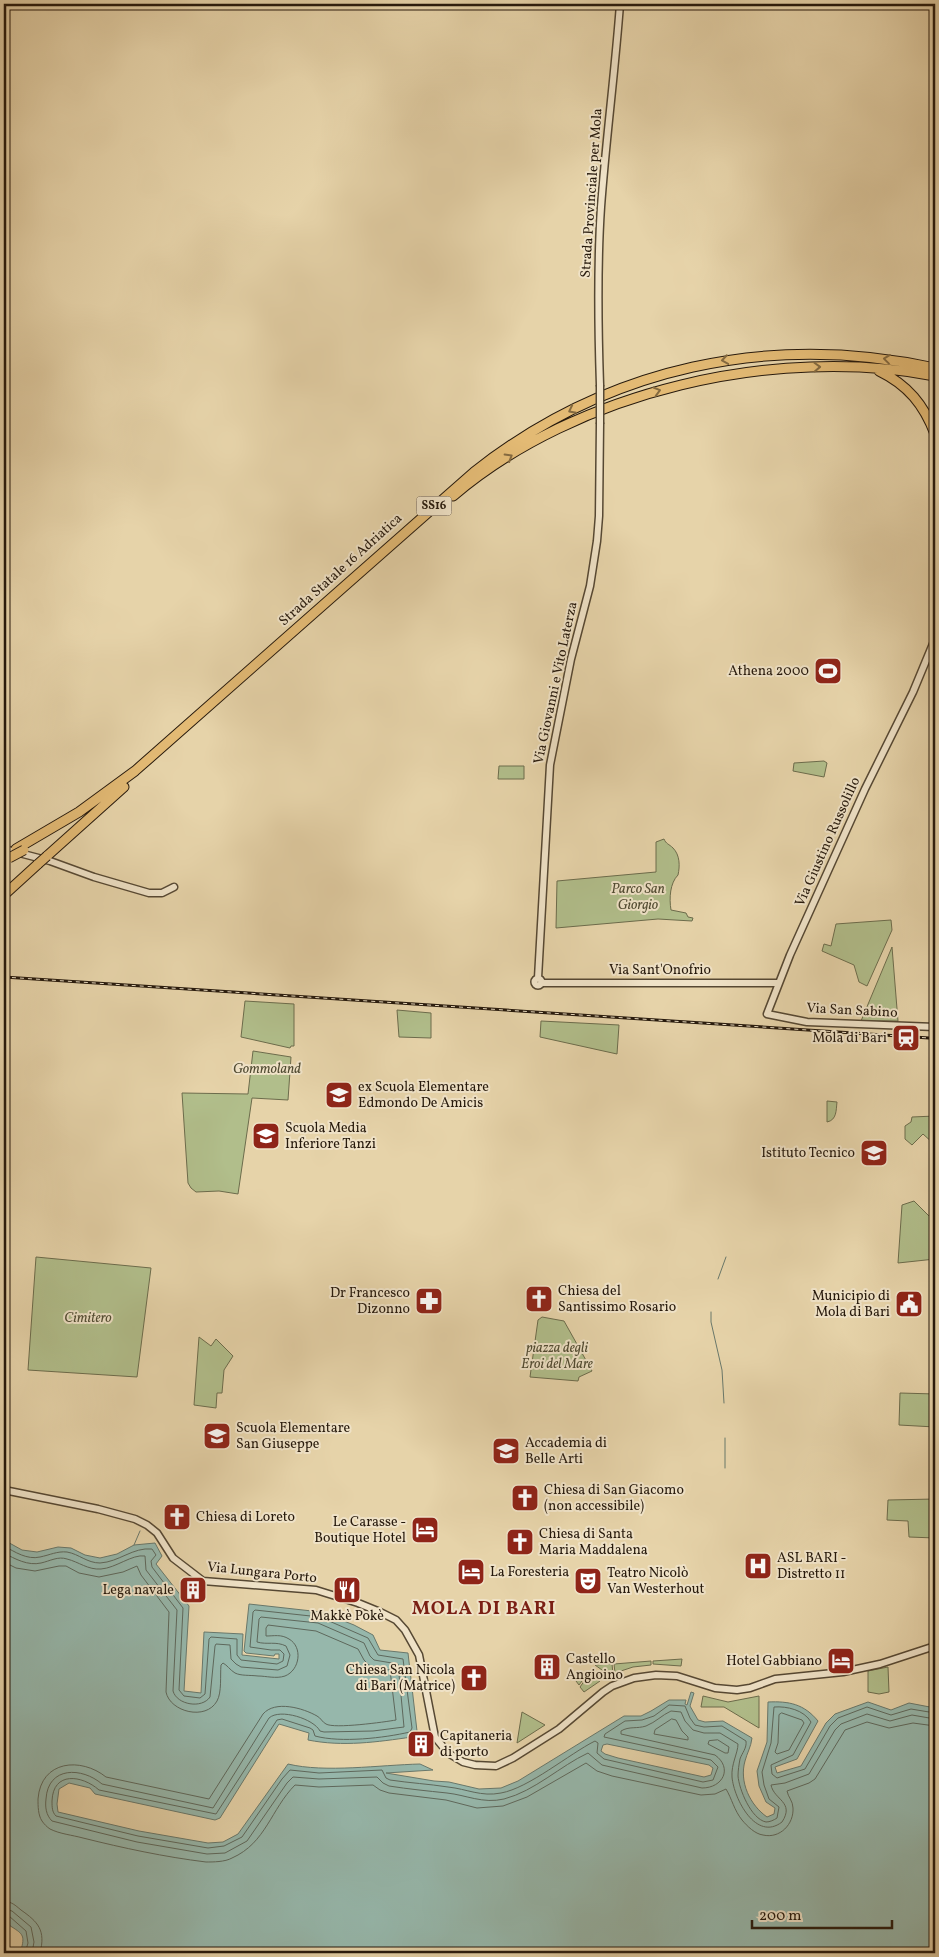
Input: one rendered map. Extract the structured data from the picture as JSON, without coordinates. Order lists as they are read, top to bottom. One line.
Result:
{"streets":{"highway":["SS16","Strada Statale 16 Adriatica"],"street":["Strada Provinciale per Mola","Via Giovanni e Vito Laterza","Via Giustino Russolillo","Via Sant'Onofrio","Via San Sabino","Via Lungara Porto"]},"crossings":[["Strada Provinciale per Mola","Via Giovanni e Vito Laterza"],["Via Giovanni e Vito Laterza","Via Sant'Onofrio"],["Via Giustino Russolillo","Via Sant'Onofrio"],["Via Giustino Russolillo","Via San Sabino"]],"districts":["MOLA DI BARI"],"parks":["Parco San Giorgio","Gommoland","Cimitero","piazza degli Eroi del Mare"],"places":{"sports":["Athena 2000"],"station":["Mola di Bari"],"school or university":["ex Scuola Elementare Edmondo De Amicis","Scuola Media Inferiore Tanzi","Istituto Tecnico","Scuola Elementare San Giuseppe","Accademia di Belle Arti"],"church":["Chiesa del Santissimo Rosario","Chiesa di San Giacomo (non accessibile)","Chiesa di Loreto","Chiesa di Santa Maria Maddalena","Chiesa San Nicola di Bari (Matrice)"],"pharmacy":["Dr Francesco Dizonno"],"public building":["Municipio di Mola di Bari"],"hotel":["Le Carasse - Boutique Hotel","La Foresteria","Hotel Gabbiano"],"hospital":["ASL BARI - Distretto 11"],"theatre":["Teatro Nicolò Van Westerhout"],"building":["Lega navale","Castello Angioino","Capitaneria di porto"],"restaurant":["Makkè Pokè"]},"scale_bar":"200 m"}
